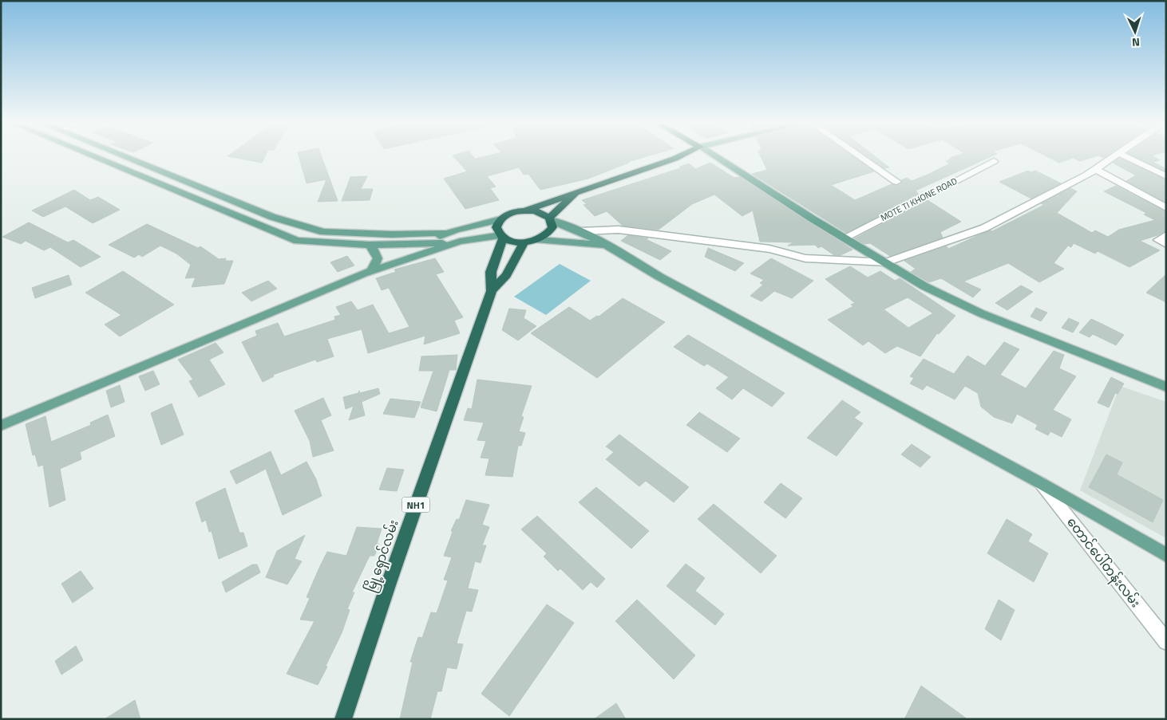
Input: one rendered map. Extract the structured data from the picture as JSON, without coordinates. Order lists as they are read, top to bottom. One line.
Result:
{"streets":{"highway":["NH1","မြို့ရှောင်လမ်း"],"street":["MOTE TI KHONE ROAD","တောင်ပေါ်တန်းလမ်း"]},"crossings":[["NH1","မြို့ရှောင်လမ်း"]],"north":"bottom"}
